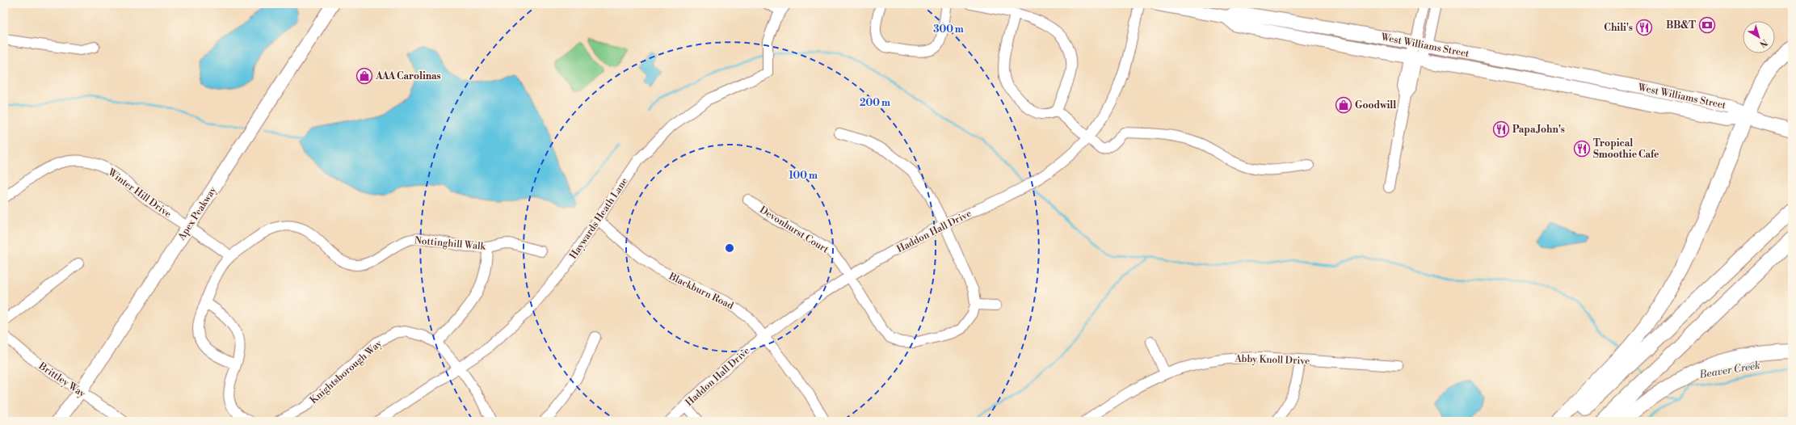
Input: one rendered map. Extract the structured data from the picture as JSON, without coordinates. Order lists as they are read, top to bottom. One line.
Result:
{"streets":{"main road":["West Williams Street","Apex Peakway"],"street":["Winter Hill Drive","Haywards Heath Lane","Devonhurst Court","Haddon Hall Drive","Nottinghill Walk","Blackburn Road","Abby Knoll Drive","Knightsborough Way","Brittley Way"]},"crossings":[["Winter Hill Drive","Apex Peakway"],["Winter Hill Drive","Nottinghill Walk"],["Apex Peakway","Brittley Way"],["Haywards Heath Lane","Blackburn Road"],["Haywards Heath Lane","Knightsborough Way"],["Devonhurst Court","Haddon Hall Drive"],["Haddon Hall Drive","Blackburn Road"]],"water":["Beaver Creek"],"places":{"bank":["BB&T"],"restaurant":["Chili's","Papa John's","Tropical Smoothie Cafe"],"shop":["AAA Carolinas","Goodwill"]},"north":"bottom right","rings":["300 m","200 m","100 m"]}
